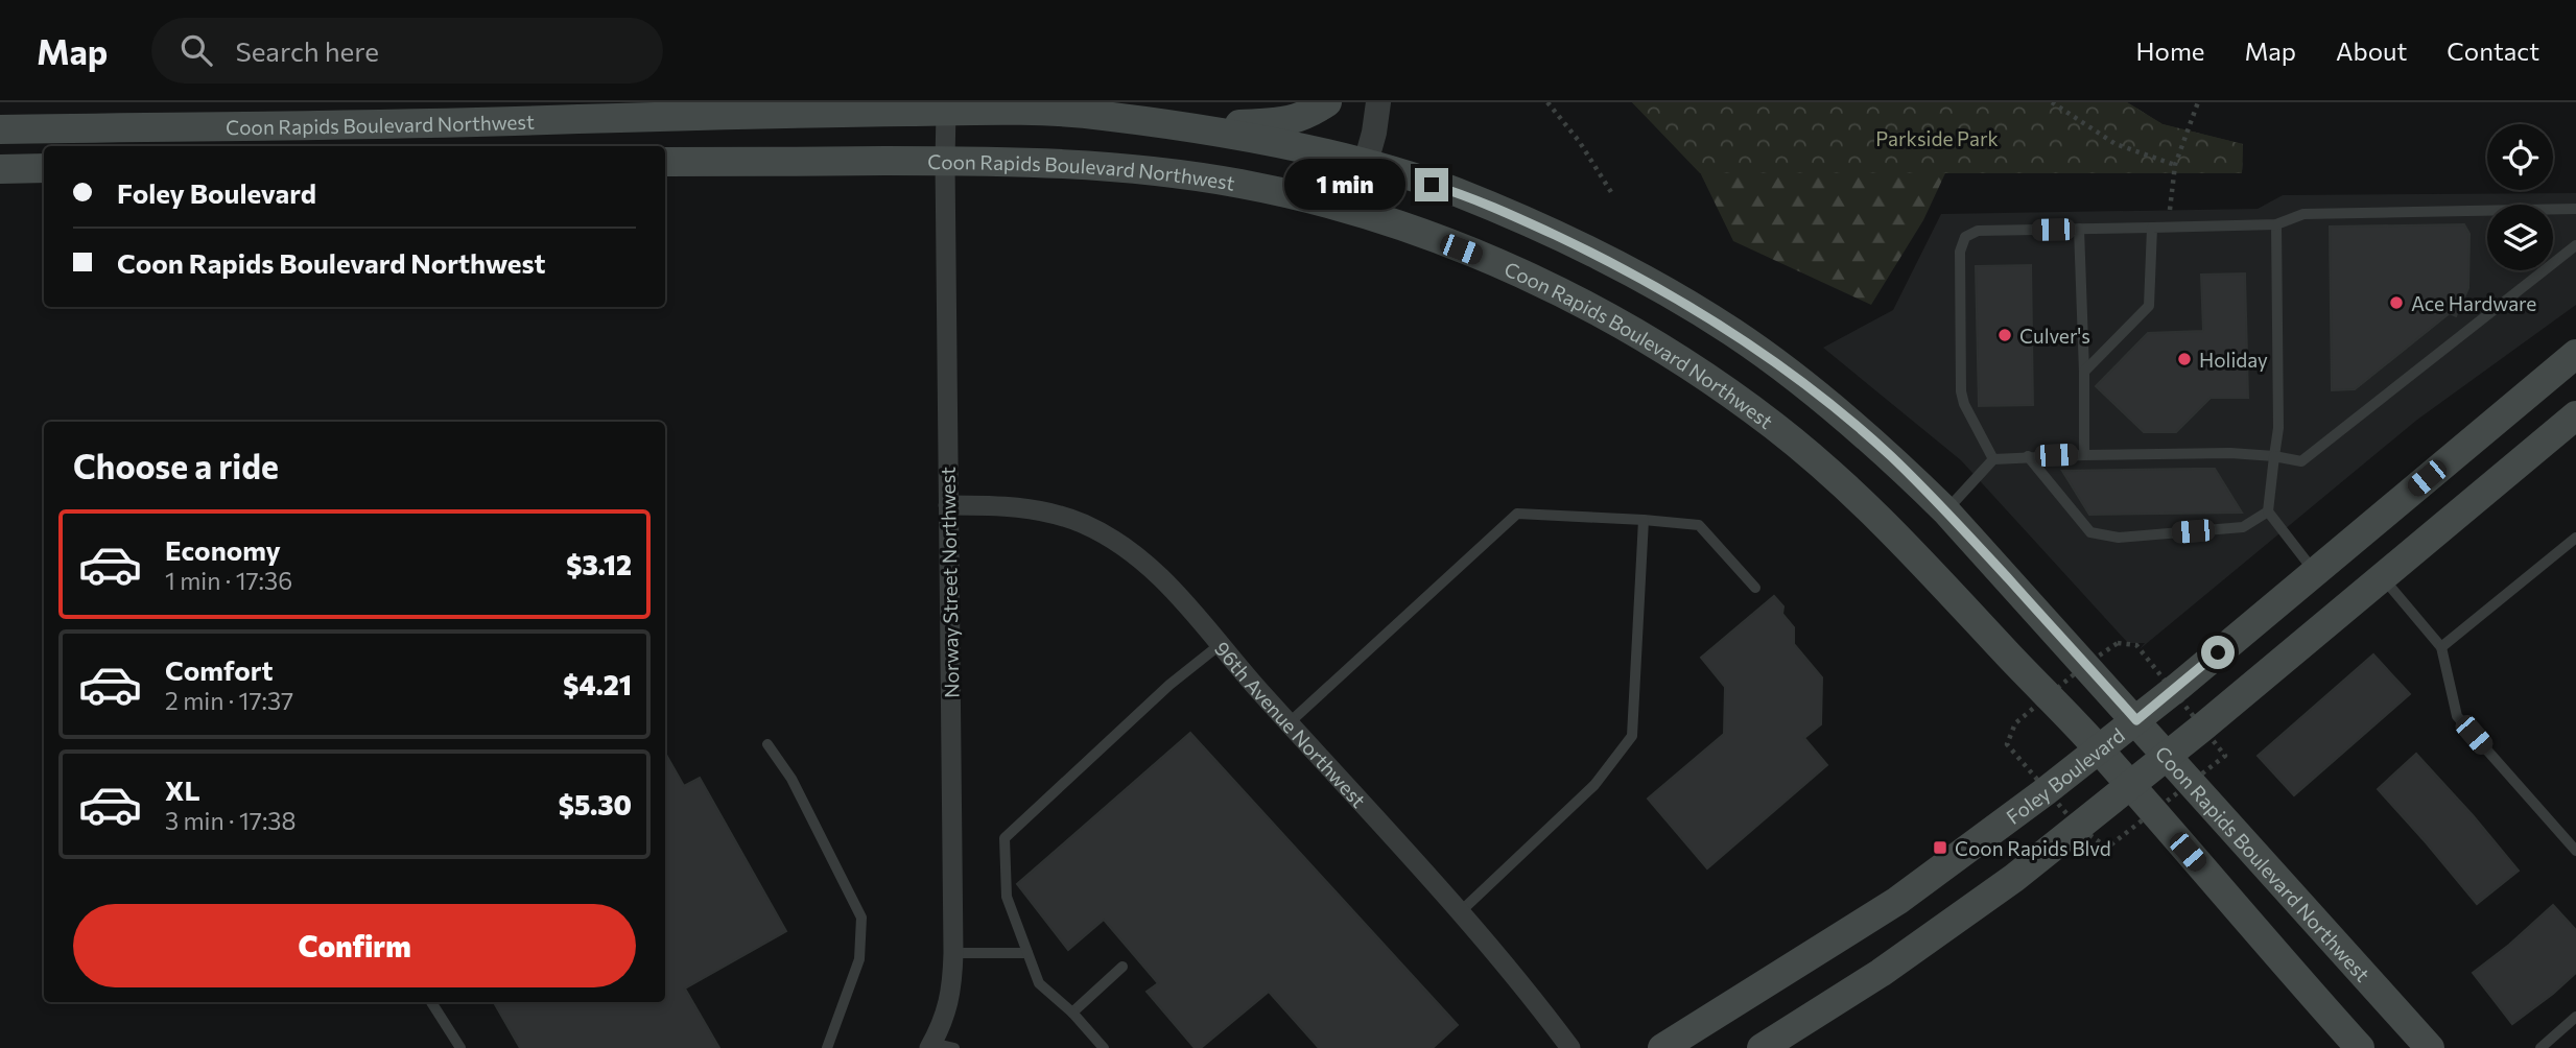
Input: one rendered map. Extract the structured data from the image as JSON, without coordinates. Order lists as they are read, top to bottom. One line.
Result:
{"streets":{"main road":["Coon Rapids Boulevard Northwest","Foley Boulevard"],"street":["Norway Street Northwest","96th Avenue Northwest"]},"crossings":[["Coon Rapids Boulevard Northwest","Norway Street Northwest"],["Coon Rapids Boulevard Northwest","Foley Boulevard"],["Norway Street Northwest","96th Avenue Northwest"]],"parks":["Parkside Park"],"places":{"other":["Ace Hardware","Culver's","Holiday"],"transit":["Coon Rapids Blvd"]},"page":{"header":"Map","search":"Search here","nav":["Home","Map","About","Contact"],"banner":["Foley Boulevard","Coon Rapids Boulevard Northwest"],"bubble":"1 min","heading":"Choose a ride","list":[{"name":"Economy","note":"1 min · 17:36","value":"$3.12"},{"name":"Comfort","note":"2 min · 17:37","value":"$4.21"},{"name":"XL","note":"3 min · 17:38","value":"$5.30"}],"buttons":"Confirm"}}
